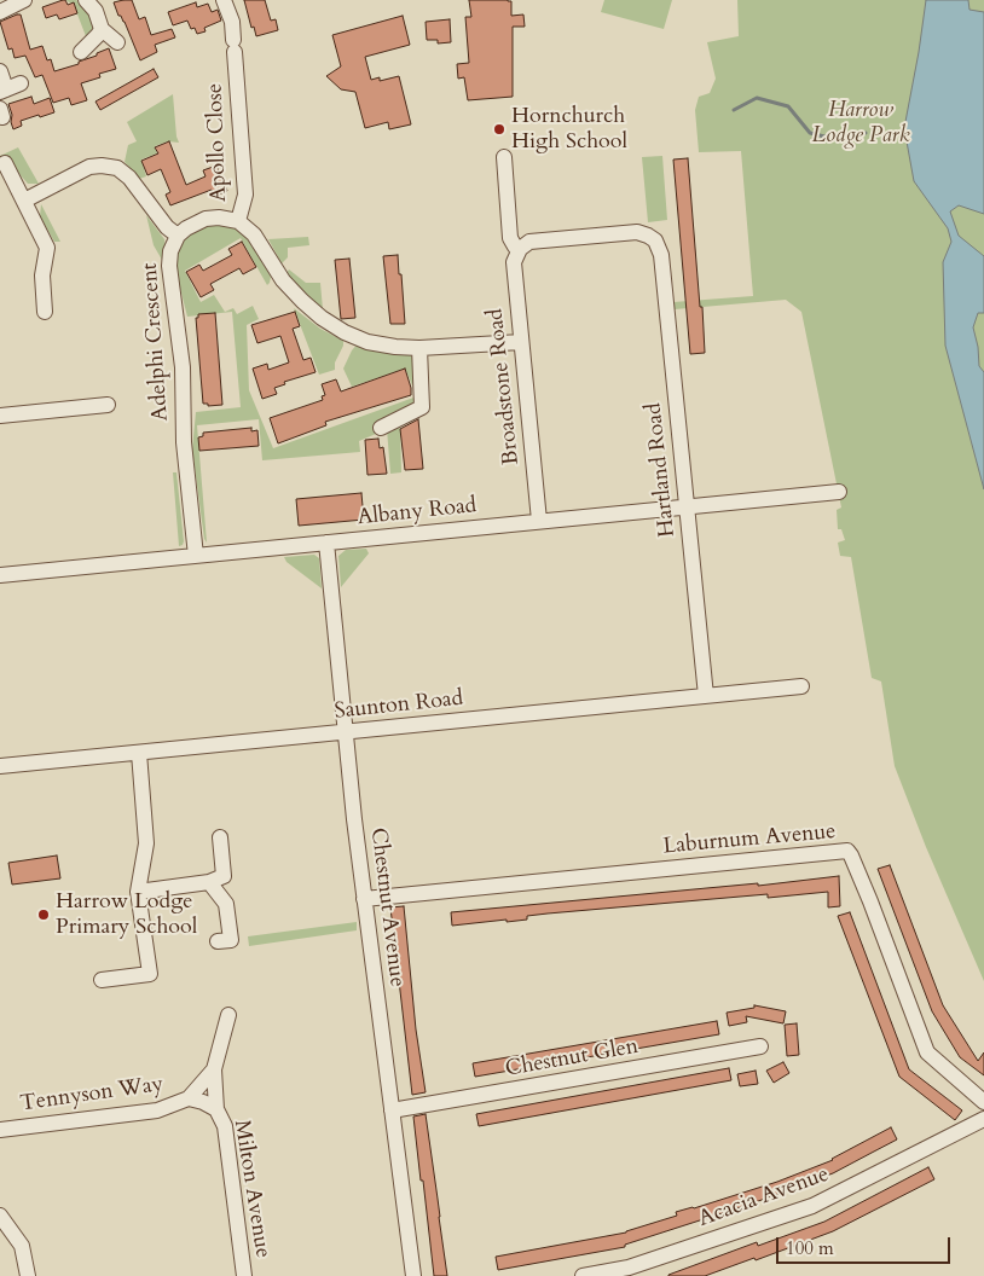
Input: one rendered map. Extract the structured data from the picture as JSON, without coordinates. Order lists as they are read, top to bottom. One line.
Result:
{"streets":{"street":["Apollo Close","Adelphi Crescent","Broadstone Road","Hartland Road","Albany Road","Saunton Road","Laburnum Avenue","Chestnut Avenue","Chestnut Glen","Tennyson Way","Milton Avenue","Acacia Avenue"]},"crossings":[["Apollo Close","Adelphi Crescent"],["Adelphi Crescent","Albany Road"],["Broadstone Road","Hartland Road"],["Broadstone Road","Albany Road"],["Hartland Road","Albany Road"],["Hartland Road","Saunton Road"],["Albany Road","Chestnut Avenue"],["Saunton Road","Chestnut Avenue"],["Laburnum Avenue","Chestnut Avenue"],["Chestnut Avenue","Chestnut Glen"],["Tennyson Way","Milton Avenue"]],"parks":["Harrow Lodge Park"],"places":["Hornchurch High School","Harrow Lodge Primary School"],"scale_bar":"100 m"}
